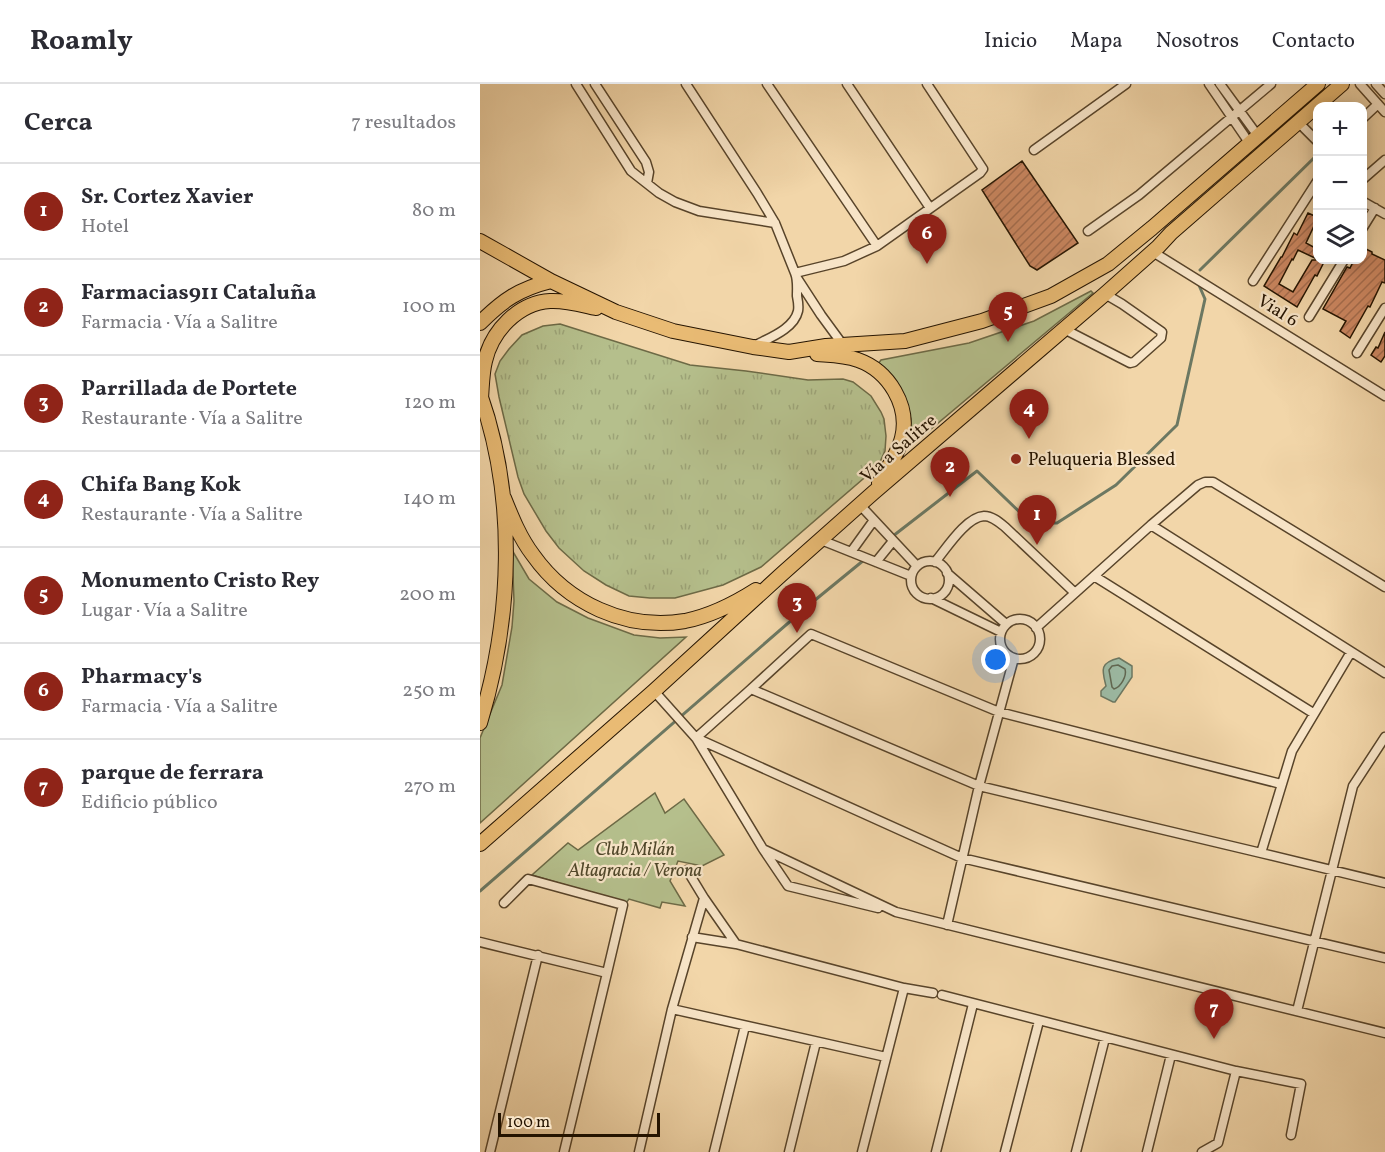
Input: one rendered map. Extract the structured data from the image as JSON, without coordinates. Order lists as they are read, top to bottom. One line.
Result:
{"streets":{"main road":["Vía a Salitre"],"street":["Vial 6"]},"crossings":[["Vial 6","Vía a Salitre"]],"parks":["Club Milán Altagracia / Verona"],"places":["Peluqueria Blessed"],"scale_bar":"100 m","page":{"header":"Roamly","nav":["Inicio","Mapa","Nosotros","Contacto"],"heading":["Cerca","7 resultados"],"map_buttons":["+","−"],"list":[{"mark":"1","name":"Sr. Cortez Xavier","note":"Hotel","value":"80 m"},{"mark":"2","name":"Farmacias911 Cataluña","note":"Farmacia · Vía a Salitre","value":"100 m"},{"mark":"3","name":"Parrillada de Portete","note":"Restaurante · Vía a Salitre","value":"120 m"},{"mark":"4","name":"Chifa Bang Kok","note":"Restaurante · Vía a Salitre","value":"140 m"},{"mark":"5","name":"Monumento Cristo Rey","note":"Lugar · Vía a Salitre","value":"200 m"},{"mark":"6","name":"Pharmacy's","note":"Farmacia · Vía a Salitre","value":"250 m"},{"mark":"7","name":"parque de ferrara","note":"Edificio público","value":"270 m"}],"pins":["6","5","4","2","1","3","7"],"scale":"100 m"}}
